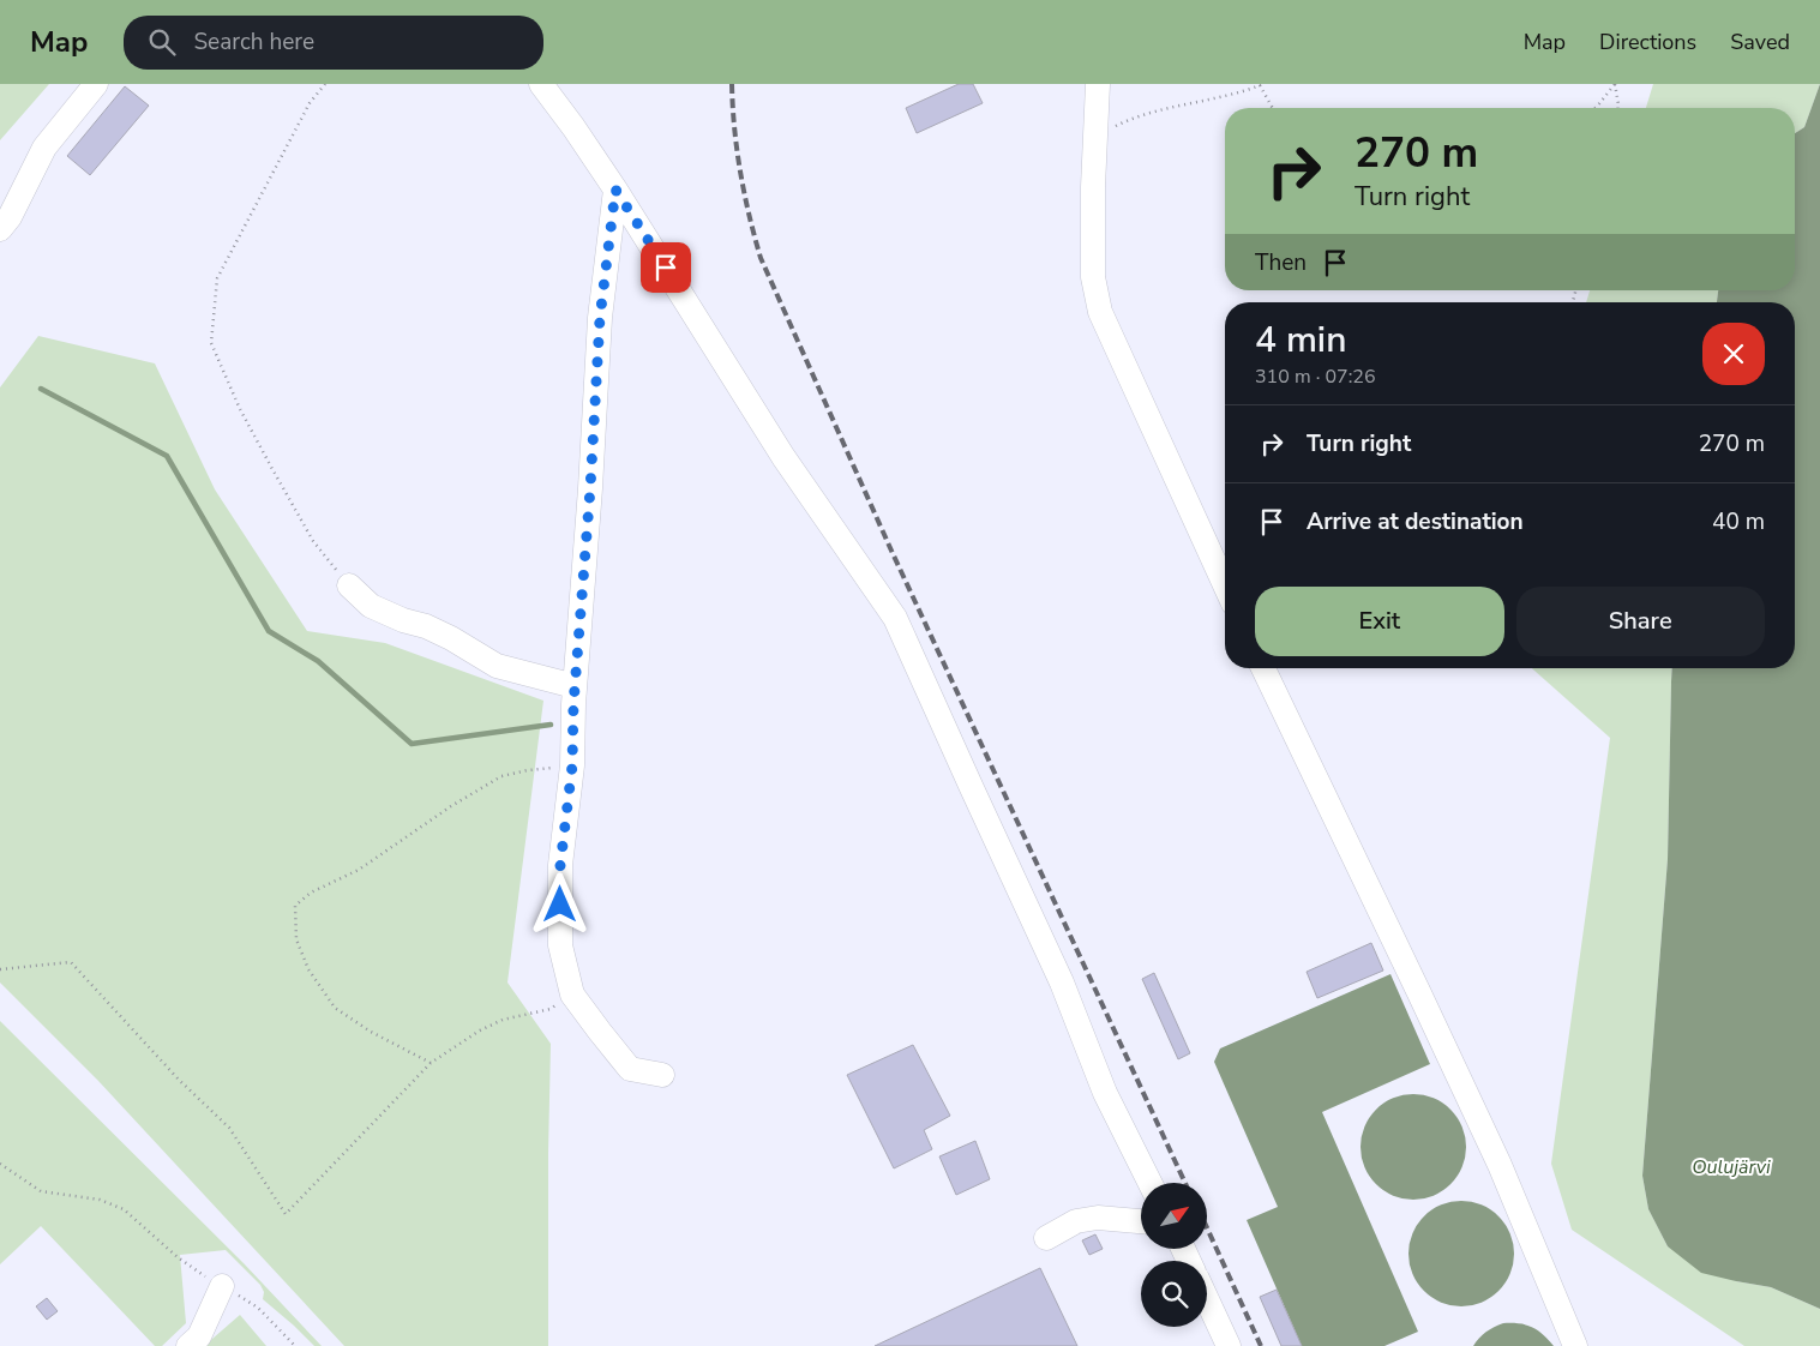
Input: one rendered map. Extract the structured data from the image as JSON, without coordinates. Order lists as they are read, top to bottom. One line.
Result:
{"water":["Oulujärvi"],"north":"top right","page":{"header":"Map","search":"Search here","nav":["Map","Directions","Saved"],"turn":["270 m","Turn right"],"then":"Then","heading":["4 min","310 m · 07:26"],"list":[{"name":"Turn right","value":"270 m"},{"name":"Arrive at destination","value":"40 m"}],"buttons":["Exit","Share"]}}
